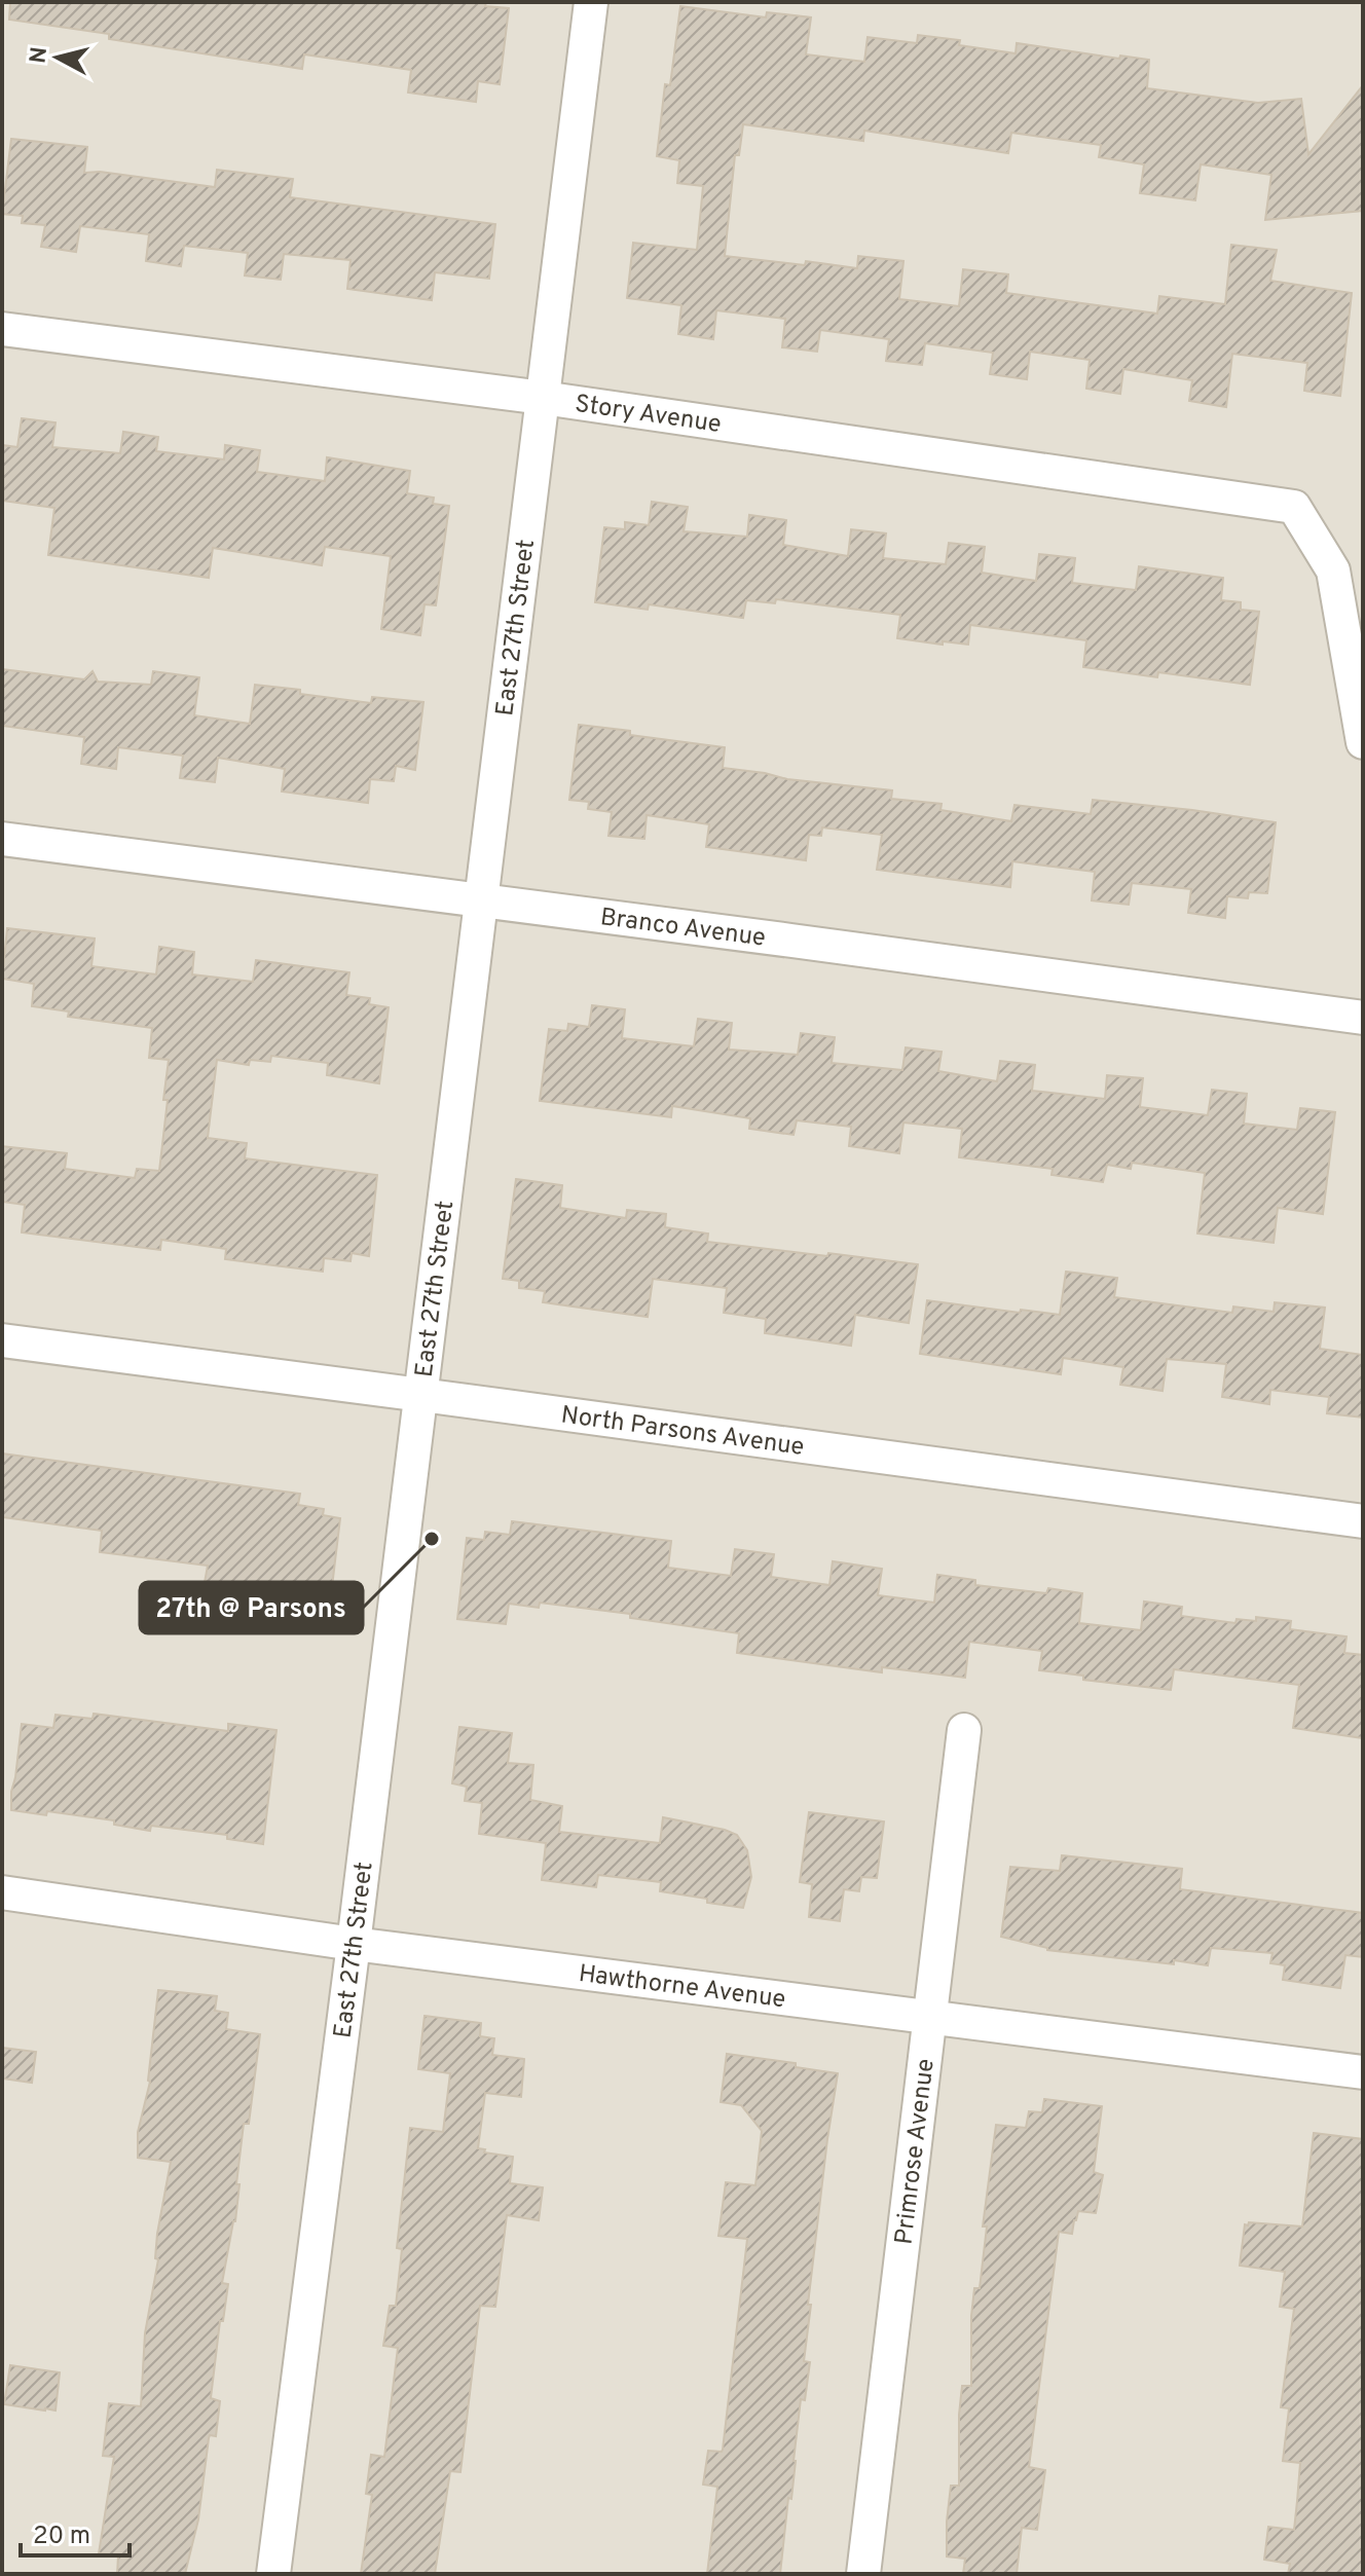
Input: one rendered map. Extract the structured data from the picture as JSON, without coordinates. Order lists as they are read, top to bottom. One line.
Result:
{"streets":{"street":["Story Avenue","East 27th Street","Branco Avenue","North Parsons Avenue","Hawthorne Avenue","Primrose Avenue"]},"crossings":[["Story Avenue","East 27th Street"],["East 27th Street","Branco Avenue"],["East 27th Street","North Parsons Avenue"],["East 27th Street","Hawthorne Avenue"],["Hawthorne Avenue","Primrose Avenue"]],"places":["27th @ Parsons"],"scale_bar":"20 m","north":"left"}
